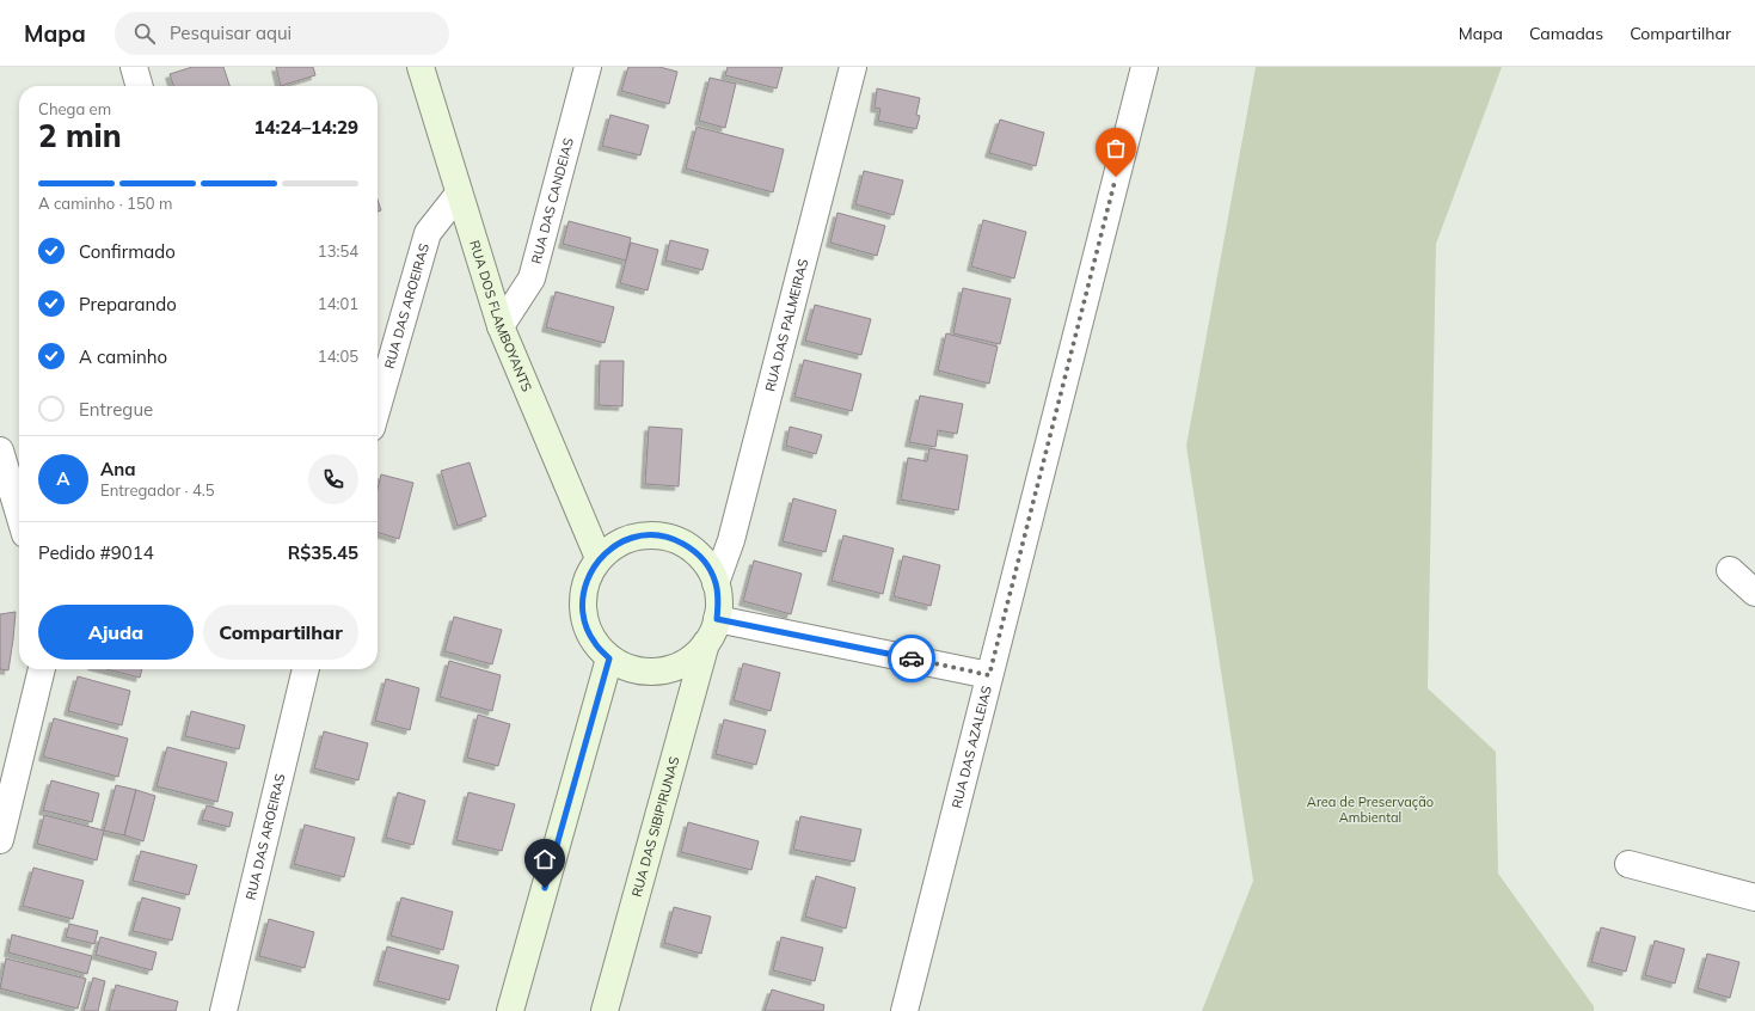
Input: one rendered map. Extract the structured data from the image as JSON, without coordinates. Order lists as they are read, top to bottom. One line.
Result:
{"streets":{"street":["RUA DAS CANDEIAS","RUA DAS AROEIRAS","RUA DOS FLAMBOYANTS","RUA DAS PALMEIRAS","RUA DAS AZALEIAS","RUA DAS SIBIPIRUNAS"]},"crossings":[["RUA DAS CANDEIAS","RUA DOS FLAMBOYANTS"],["RUA DAS AROEIRAS","RUA DOS FLAMBOYANTS"],["RUA DOS FLAMBOYANTS","RUA DAS PALMEIRAS"],["RUA DOS FLAMBOYANTS","RUA DAS SIBIPIRUNAS"],["RUA DAS PALMEIRAS","RUA DAS SIBIPIRUNAS"]],"parks":["Area de Preservação Ambiental"],"page":{"header":"Mapa","search":"Pesquisar aqui","nav":["Mapa","Camadas","Compartilhar"],"heading":["2 min","Chega em","14:24–14:29"],"panel":["Ana","Entregador · 4.5","Pedido #9014","R$35.45"],"bar":"A caminho · 150 m","list":[["Confirmado","13:54"],["Preparando","14:01"],["A caminho","14:05"],"Entregue"],"round":"A","buttons":["Ajuda","Compartilhar"]}}
